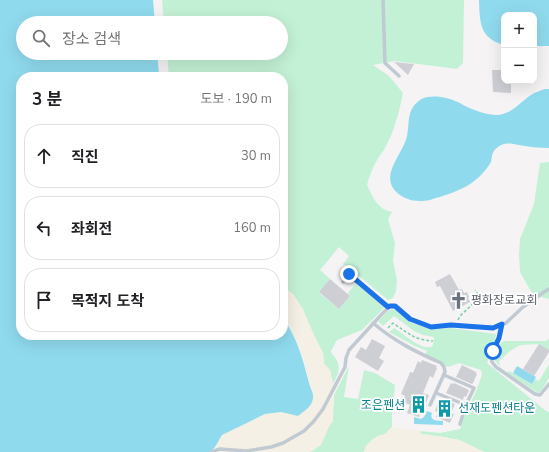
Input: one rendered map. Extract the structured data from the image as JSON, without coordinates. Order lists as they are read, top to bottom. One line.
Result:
{"places":{"church":["평화장로교회"],"building":["조은펜션","선재도펜션타운"]},"page":{"map_buttons":["+","−"],"search":"장소 검색","heading":["3 분","도보 · 190 m"],"list":[["직진","30 m"],["좌회전","160 m"],"목적지 도착"]}}
